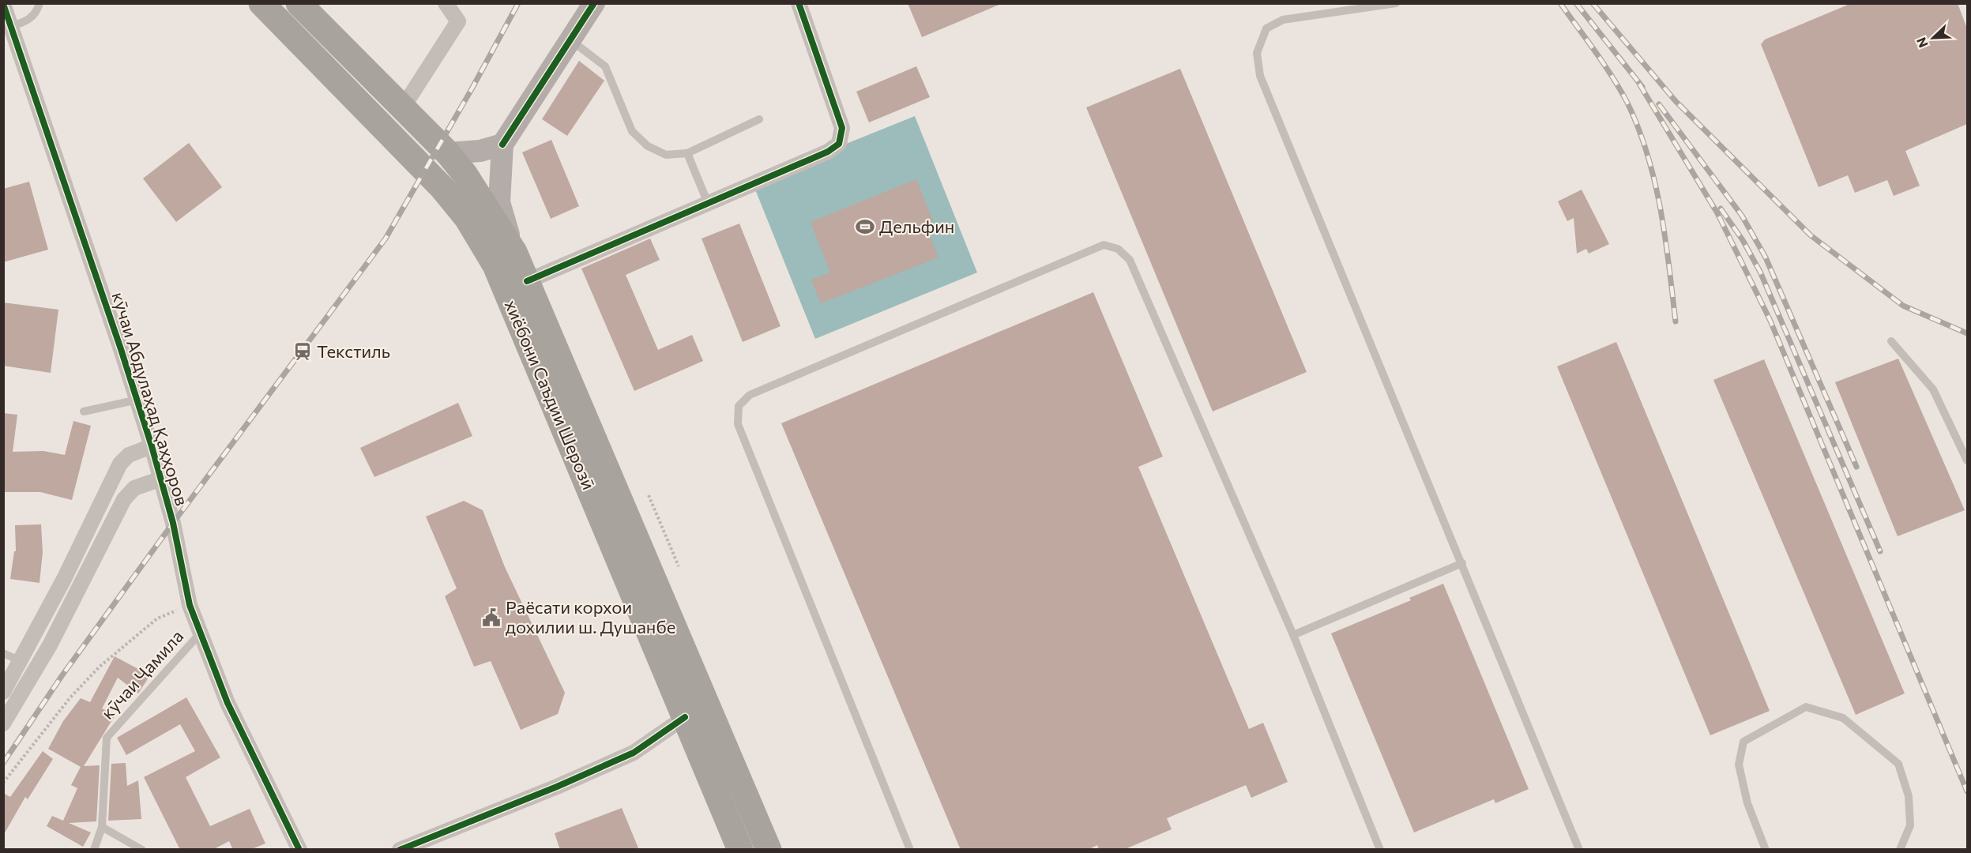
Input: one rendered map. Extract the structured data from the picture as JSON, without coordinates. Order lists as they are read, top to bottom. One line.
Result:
{"streets":{"highway":["хиёбони Саъдии Шерозӣ"],"street":["кӯчаи Абдулаҳад Қаҳҳоров"],"lane":["кӯчаи Ҷамила"]},"crossings":[["кӯчаи Абдулаҳад Қаҳҳоров","кӯчаи Ҷамила"]],"places":{"sports":["Дельфин"],"station":["Текстиль"],"public building":["Раёсати корхои дохилии ш. Душанбе"]},"north":"bottom left"}
